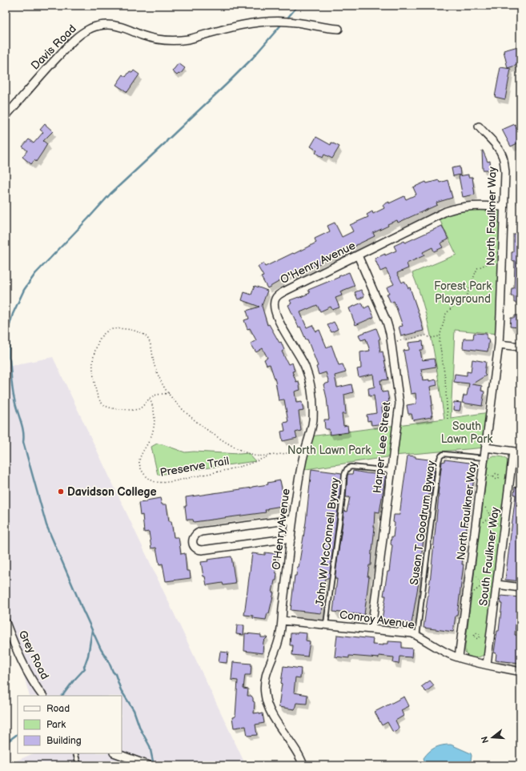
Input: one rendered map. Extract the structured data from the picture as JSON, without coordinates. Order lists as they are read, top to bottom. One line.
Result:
{"streets":{"street":["Davis Road","North Faulkner Way","O'Henry Avenue","Harper Lee Street","South Faulkner Way","Conroy Avenue","Grey Road"],"lane":["Susan T Goodrum Byway","John W McConnell Byway"],"path":["Preserve Trail"]},"crossings":[["North Faulkner Way","O'Henry Avenue"],["North Faulkner Way","Susan T Goodrum Byway"],["North Faulkner Way","Conroy Avenue"],["O'Henry Avenue","Harper Lee Street"],["O'Henry Avenue","Preserve Trail"],["O'Henry Avenue","Conroy Avenue"],["Harper Lee Street","John W McConnell Byway"],["Harper Lee Street","Conroy Avenue"],["Susan T Goodrum Byway","Conroy Avenue"],["John W McConnell Byway","Conroy Avenue"],["South Faulkner Way","Conroy Avenue"]],"parks":["Forest Park Playground","South Lawn Park","North Lawn Park"],"places":["Davidson College"],"legend":["Road","Park","Building"],"north":"left"}
